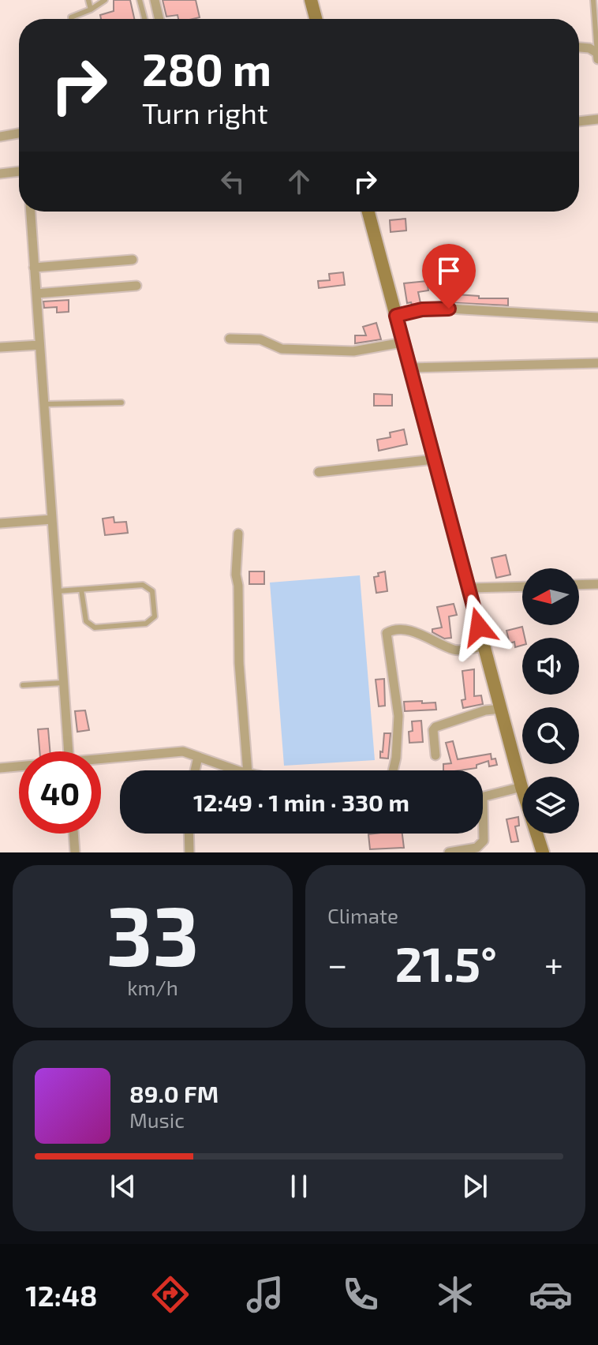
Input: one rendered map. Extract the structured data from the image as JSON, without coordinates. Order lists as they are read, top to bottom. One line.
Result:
{"north":"left","page":{"turn":["280 m","Turn right"],"limit":"40","trip":"12:49 · 1 min · 330 m","tile":[["33","km/h"],"Climate"],"heat":["−","21.5°","+"],"song":["89.0 FM","Music"],"tabs":"12:48"}}
